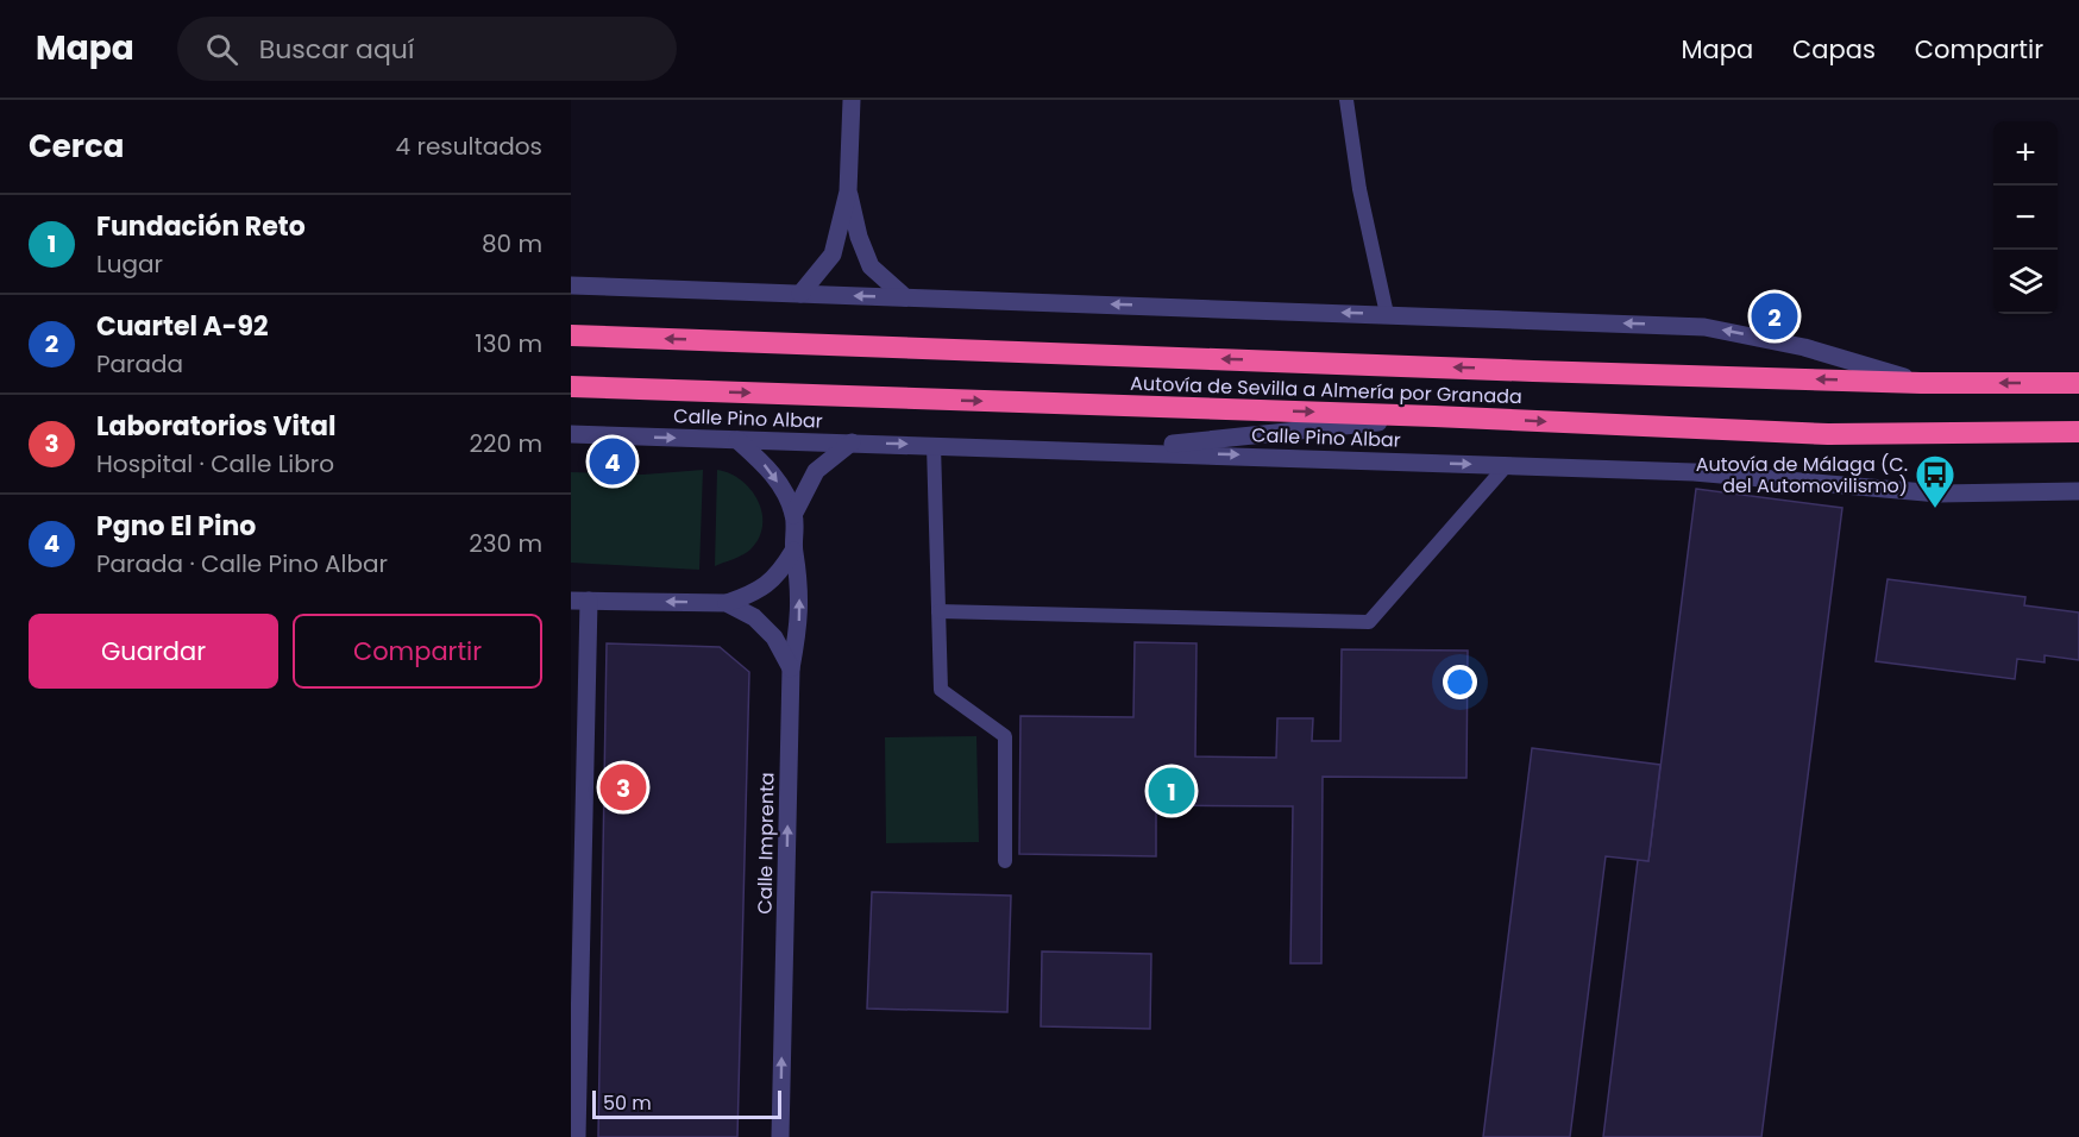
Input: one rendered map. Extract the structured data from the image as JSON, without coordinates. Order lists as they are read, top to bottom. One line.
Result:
{"streets":{"highway":["Autovía de Sevilla a Almería por Granada"],"street":["Calle Pino Albar","Calle Imprenta"]},"crossings":[["Calle Pino Albar","Calle Imprenta"]],"places":{"bus stop":["Autovía de Málaga (C. del Automovilismo)"]},"scale_bar":"50 m","page":{"header":"Mapa","search":"Buscar aquí","nav":["Mapa","Capas","Compartir"],"heading":["Cerca","4 resultados"],"map_buttons":["+","−"],"list":[{"mark":"1","name":"Fundación Reto","note":"Lugar","value":"80 m"},{"mark":"2","name":"Cuartel A-92","note":"Parada","value":"130 m"},{"mark":"3","name":"Laboratorios Vital","note":"Hospital · Calle Libro","value":"220 m"},{"mark":"4","name":"Pgno El Pino","note":"Parada · Calle Pino Albar","value":"230 m"}],"pins":["2","4","3","1"],"buttons":["Guardar","Compartir"],"scale":"50 m"}}
